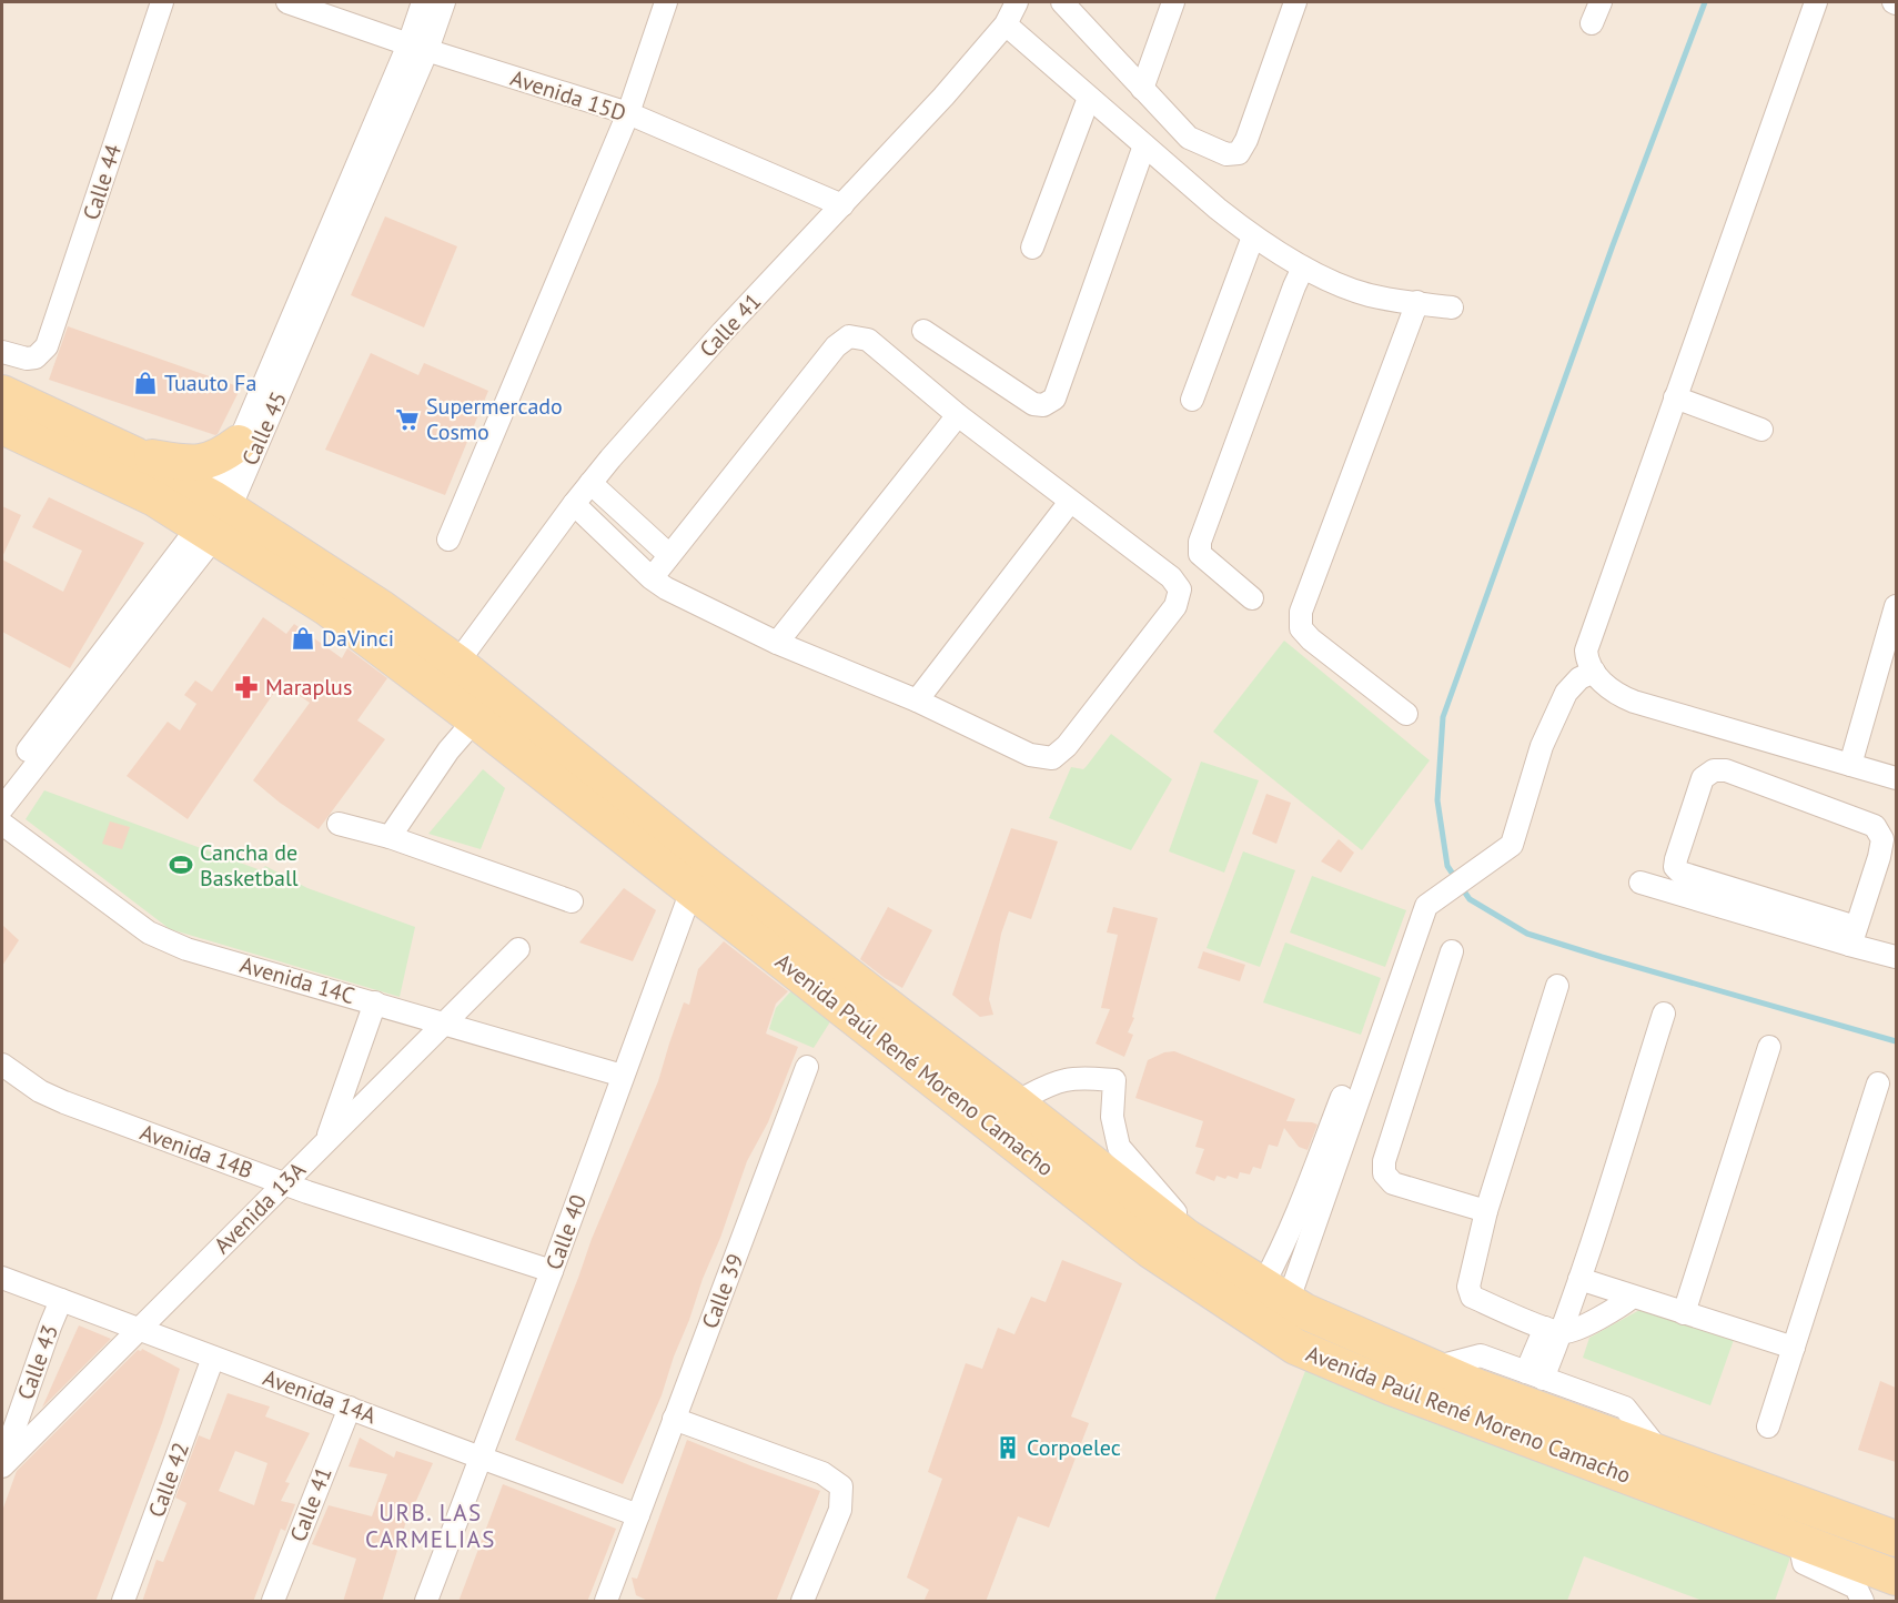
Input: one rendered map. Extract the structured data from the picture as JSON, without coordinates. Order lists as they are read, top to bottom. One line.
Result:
{"streets":{"main road":["Avenida Paúl René Moreno Camacho"],"street":["Avenida 15D","Calle 44","Calle 41","Calle 45","Avenida 14C","Avenida 14B","Avenida 13A","Calle 40","Calle 39","Calle 43","Avenida 14A","Calle 42"]},"crossings":[["Avenida 15D","Calle 41"],["Avenida 15D","Calle 45"],["Calle 41","Avenida Paúl René Moreno Camacho"],["Calle 41","Avenida 14A"],["Calle 45","Avenida Paúl René Moreno Camacho"],["Avenida 14C","Calle 40"],["Avenida Paúl René Moreno Camacho","Calle 40"],["Avenida 14B","Calle 40"],["Avenida 13A","Calle 43"],["Calle 40","Avenida 14A"],["Calle 39","Avenida 14A"],["Calle 43","Avenida 14A"],["Avenida 14A","Calle 42"]],"districts":["URB. LAS CARMELIAS"],"places":{"shop":["Tuauto Fa","DaVinci"],"supermarket":["Supermercado Cosmo"],"pharmacy":["Maraplus"],"sports":["Cancha de Basketball"],"building":["Corpoelec"]}}
